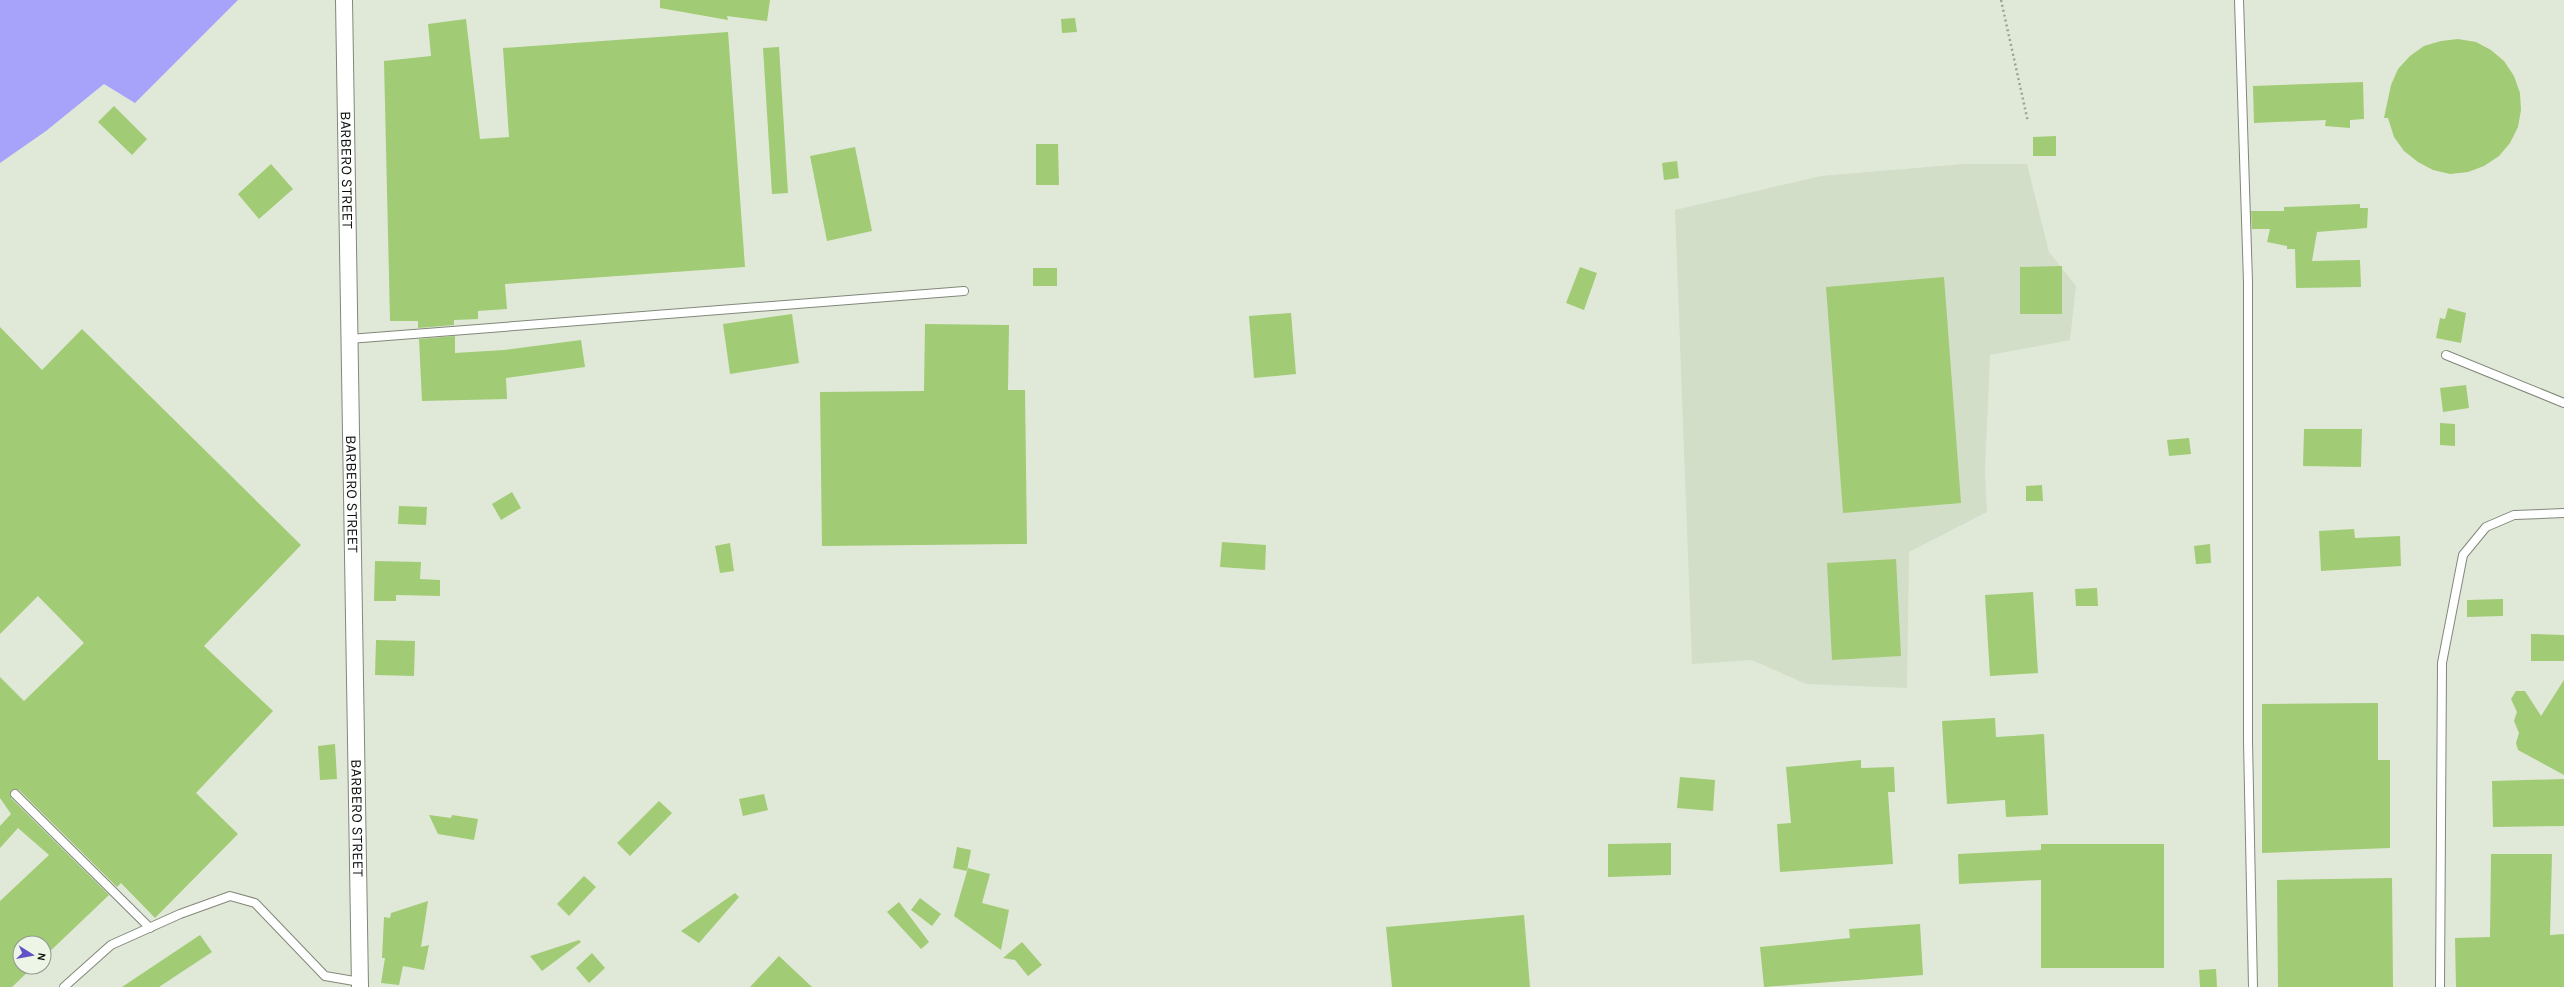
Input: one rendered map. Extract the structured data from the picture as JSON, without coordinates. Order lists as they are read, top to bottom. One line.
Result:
{"streets":{"street":["BARBERO STREET"]},"north":"right"}
